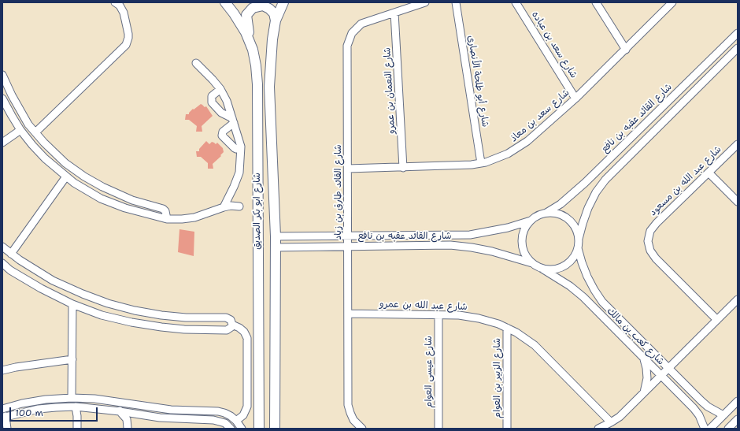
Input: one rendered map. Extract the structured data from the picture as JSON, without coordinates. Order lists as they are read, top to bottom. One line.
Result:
{"streets":{"main road":["شارع ابو بكر الصديق"],"street":["شارع سعد بن عباده","شارع أبو طلحة الأنصارى","شارع النعمان بن عمرو","شارع سعد بن معاذ","شارع القائد عقبه بن نافع","شارع عبد الله بن مسعود","شارع القائد طارق بن زياد","شارع عبد الله بن عمرو","شارع كعب بن مالك","شارع عيسى العوام","شارع الزبير بن العوام"]},"crossings":[["شارع سعد بن عباده","شارع سعد بن معاذ"],["شارع أبو طلحة الأنصارى","شارع سعد بن معاذ"],["شارع النعمان بن عمرو","شارع سعد بن معاذ"],["شارع النعمان بن عمرو","شارع القائد طارق بن زياد"],["شارع سعد بن معاذ","شارع القائد طارق بن زياد"],["شارع القائد عقبه بن نافع","شارع القائد طارق بن زياد"],["شارع القائد عقبه بن نافع","شارع ابو بكر الصديق"],["شارع القائد عقبه بن نافع","شارع كعب بن مالك"],["شارع القائد طارق بن زياد","شارع عبد الله بن عمرو"],["شارع عبد الله بن عمرو","شارع عيسى العوام"],["شارع عبد الله بن عمرو","شارع الزبير بن العوام"]],"scale_bar":"100 m"}
